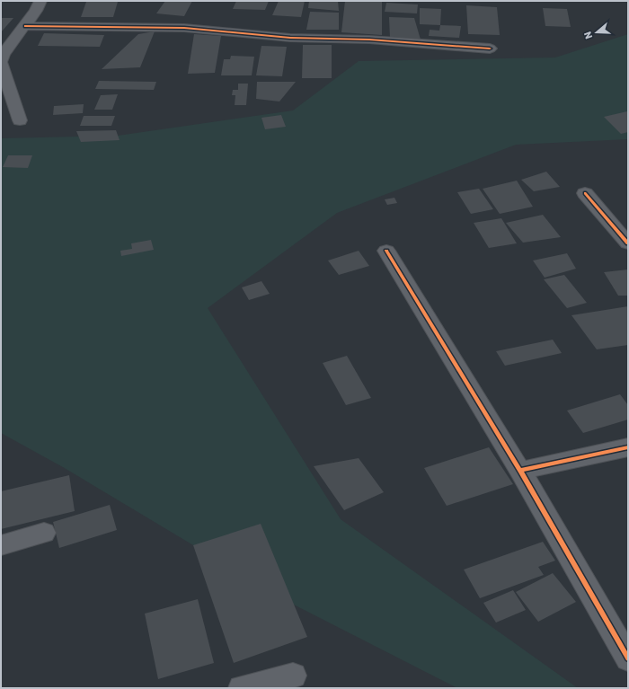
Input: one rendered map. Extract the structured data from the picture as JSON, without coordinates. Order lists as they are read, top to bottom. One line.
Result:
{"north":"left"}
